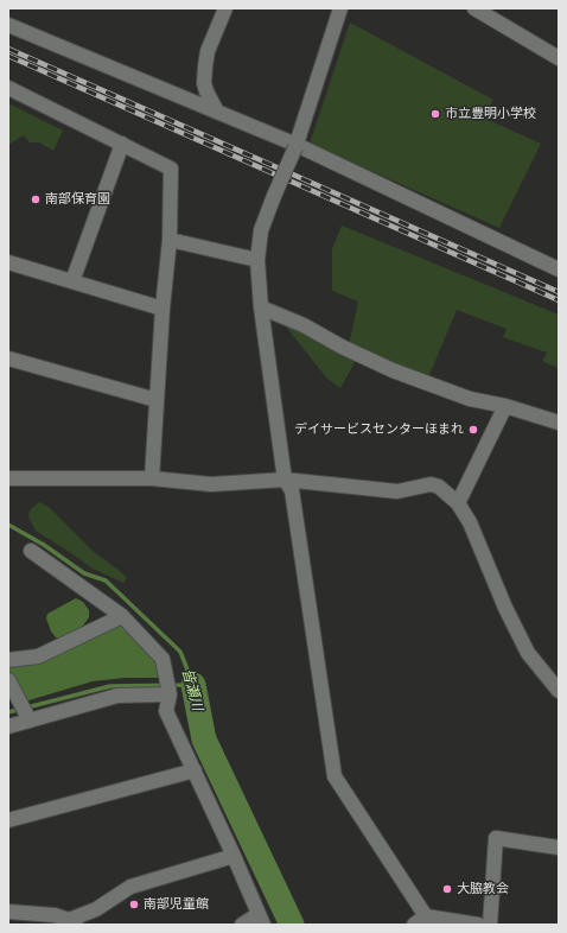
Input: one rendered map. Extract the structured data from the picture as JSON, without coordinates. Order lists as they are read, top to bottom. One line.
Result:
{"water":["皆瀬川"],"places":["市立豊明小学校","南部保育園","デイサービスセンターほまれ","大脇教会","南部児童館"]}
